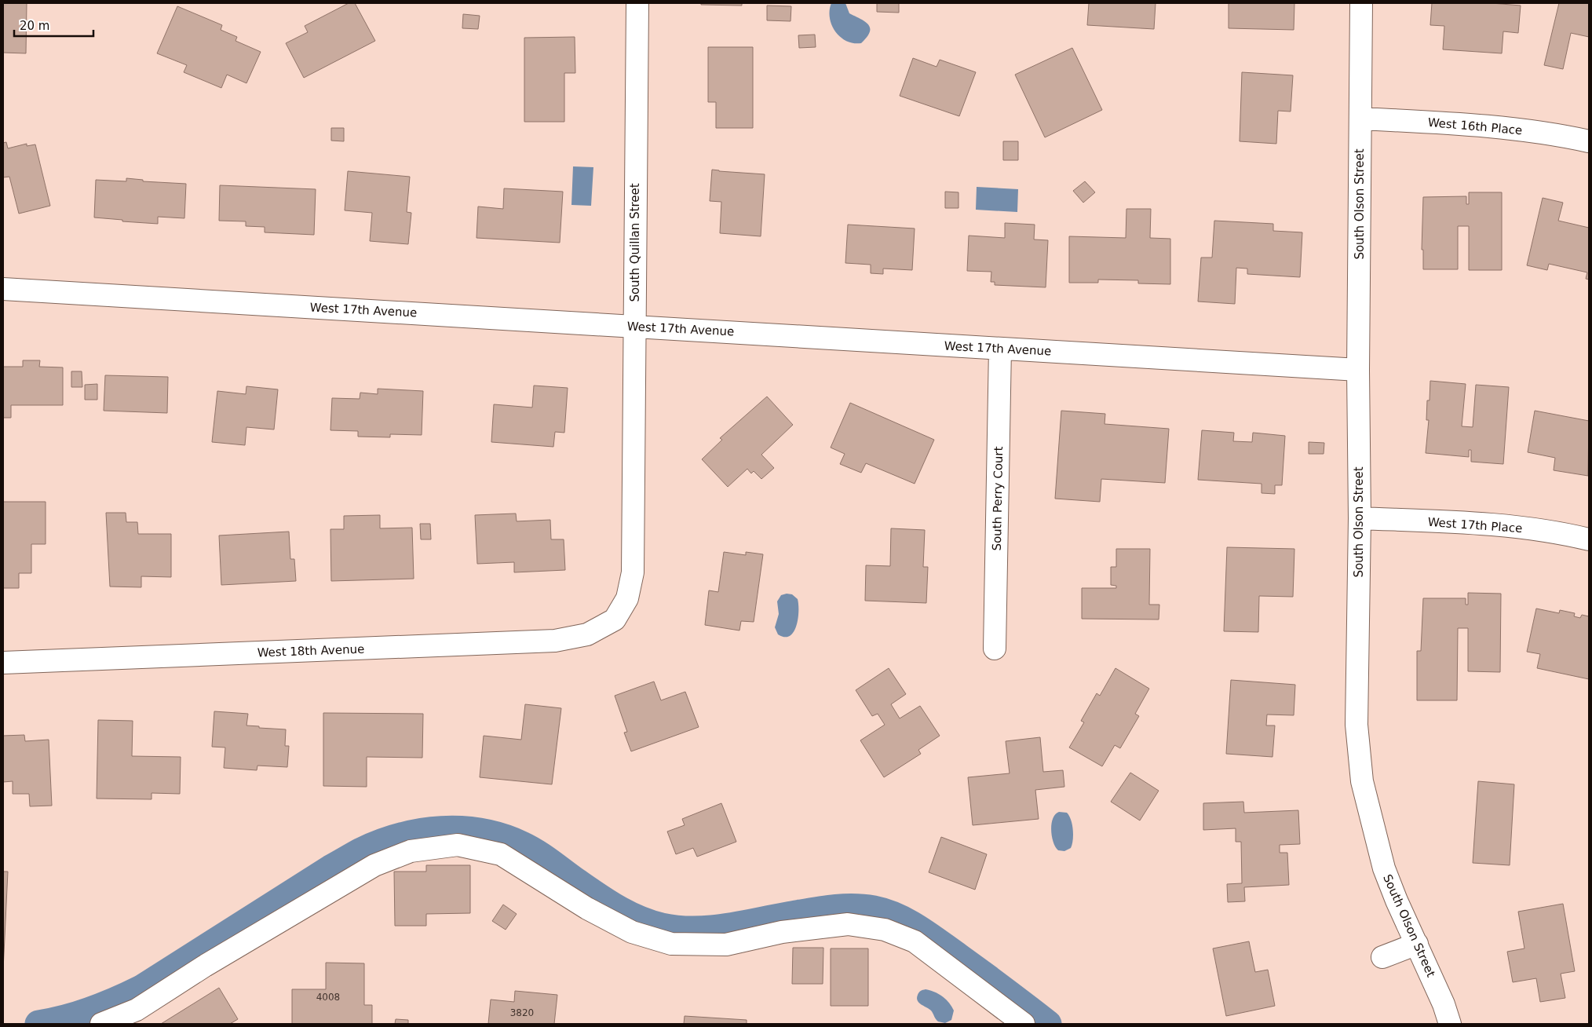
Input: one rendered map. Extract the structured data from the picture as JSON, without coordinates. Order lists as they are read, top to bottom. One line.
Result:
{"streets":{"street":["West 16th Place","South Olson Street","South Quillan Street","West 17th Avenue","South Perry Court","West 17th Place","West 18th Avenue"]},"crossings":[["West 16th Place","South Olson Street"],["South Olson Street","West 17th Avenue"],["South Olson Street","West 17th Place"],["South Quillan Street","West 17th Avenue"],["South Quillan Street","West 18th Avenue"],["West 17th Avenue","South Perry Court"]],"house_numbers":["4008","3820"],"scale_bar":"20 m"}
